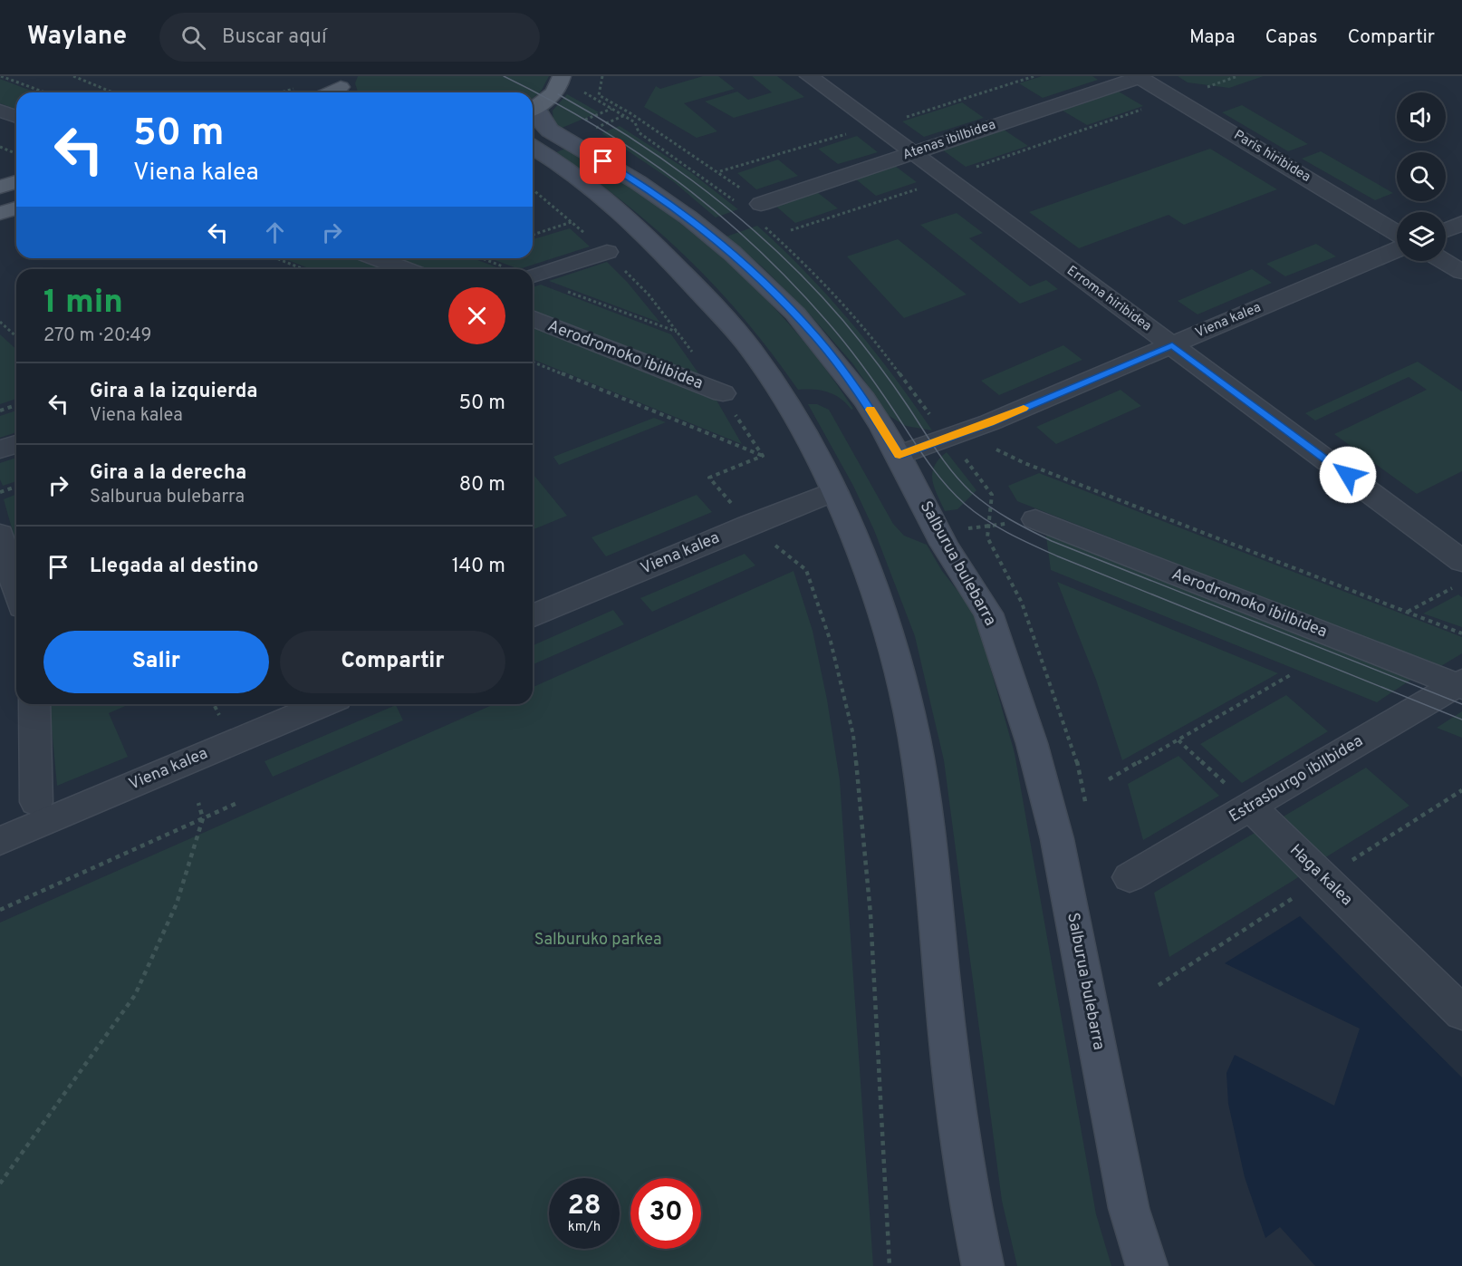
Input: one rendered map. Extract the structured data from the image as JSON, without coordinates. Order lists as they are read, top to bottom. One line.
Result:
{"streets":{"main road":["Salburua bulebarra"],"street":["Atenas ibilbidea","Paris hiribidea","Erroma hiribidea","Viena kalea","Aerodromoko ibilbidea","Estrasburgo ibilbidea","Haga kalea"]},"crossings":[["Atenas ibilbidea","Paris hiribidea"],["Atenas ibilbidea","Erroma hiribidea"],["Erroma hiribidea","Viena kalea"],["Viena kalea","Salburua bulebarra"],["Aerodromoko ibilbidea","Estrasburgo ibilbidea"],["Estrasburgo ibilbidea","Haga kalea"]],"parks":["Salburuko parkea"],"page":{"header":"Waylane","search":"Buscar aquí","nav":["Mapa","Capas","Compartir"],"turn":["50 m","Viena kalea"],"heading":["1 min","270 m · 20:49"],"list":[{"name":"Gira a la izquierda","note":"Viena kalea","value":"50 m"},{"name":"Gira a la derecha","note":"Salburua bulebarra","value":"80 m"},{"name":"Llegada al destino","value":"140 m"}],"buttons":["Salir","Compartir"],"speed":"28 km/h","limit":"30"}}
